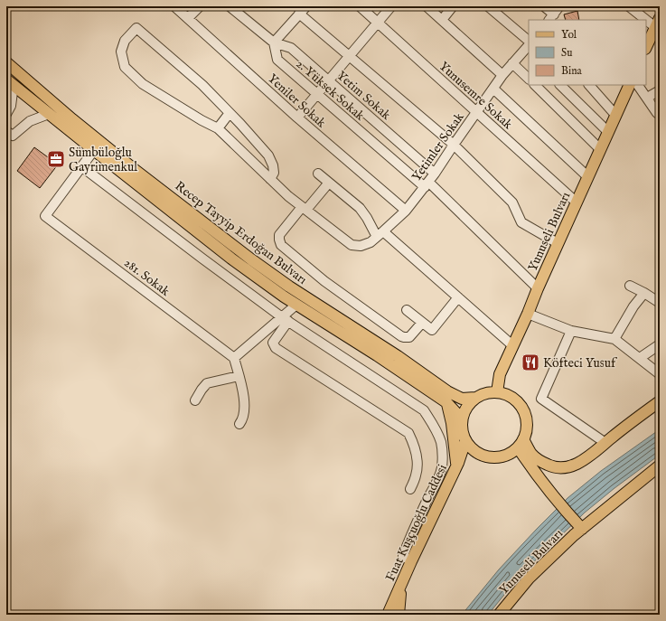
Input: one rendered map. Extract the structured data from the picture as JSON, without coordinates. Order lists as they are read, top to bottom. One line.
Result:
{"streets":{"main road":["Yunuseli Bulvarı","Recep Tayyip Erdoğan Bulvarı","Fuat Kuşçuoğlu Caddesi"],"street":["2. Yüksek Sokak","Yetim Sokak","Yunusemre Sokak","Yeniler Sokak","Yetimler Sokak","281. Sokak"]},"crossings":[["2. Yüksek Sokak","Yetim Sokak"],["2. Yüksek Sokak","Yetimler Sokak"],["2. Yüksek Sokak","Yunuseli Bulvarı"],["Yetim Sokak","Yetimler Sokak"],["Yunusemre Sokak","Yetimler Sokak"],["Yunusemre Sokak","Yunuseli Bulvarı"],["Yeniler Sokak","Yetimler Sokak"],["Yunuseli Bulvarı","Recep Tayyip Erdoğan Bulvarı"],["Yunuseli Bulvarı","Fuat Kuşçuoğlu Caddesi"],["Recep Tayyip Erdoğan Bulvarı","281. Sokak"],["Recep Tayyip Erdoğan Bulvarı","Fuat Kuşçuoğlu Caddesi"]],"places":{"office":["Sümbüloğlu Gayrimenkul"],"restaurant":["Köfteci Yusuf"]},"legend":["Yol","Su","Bina"]}
